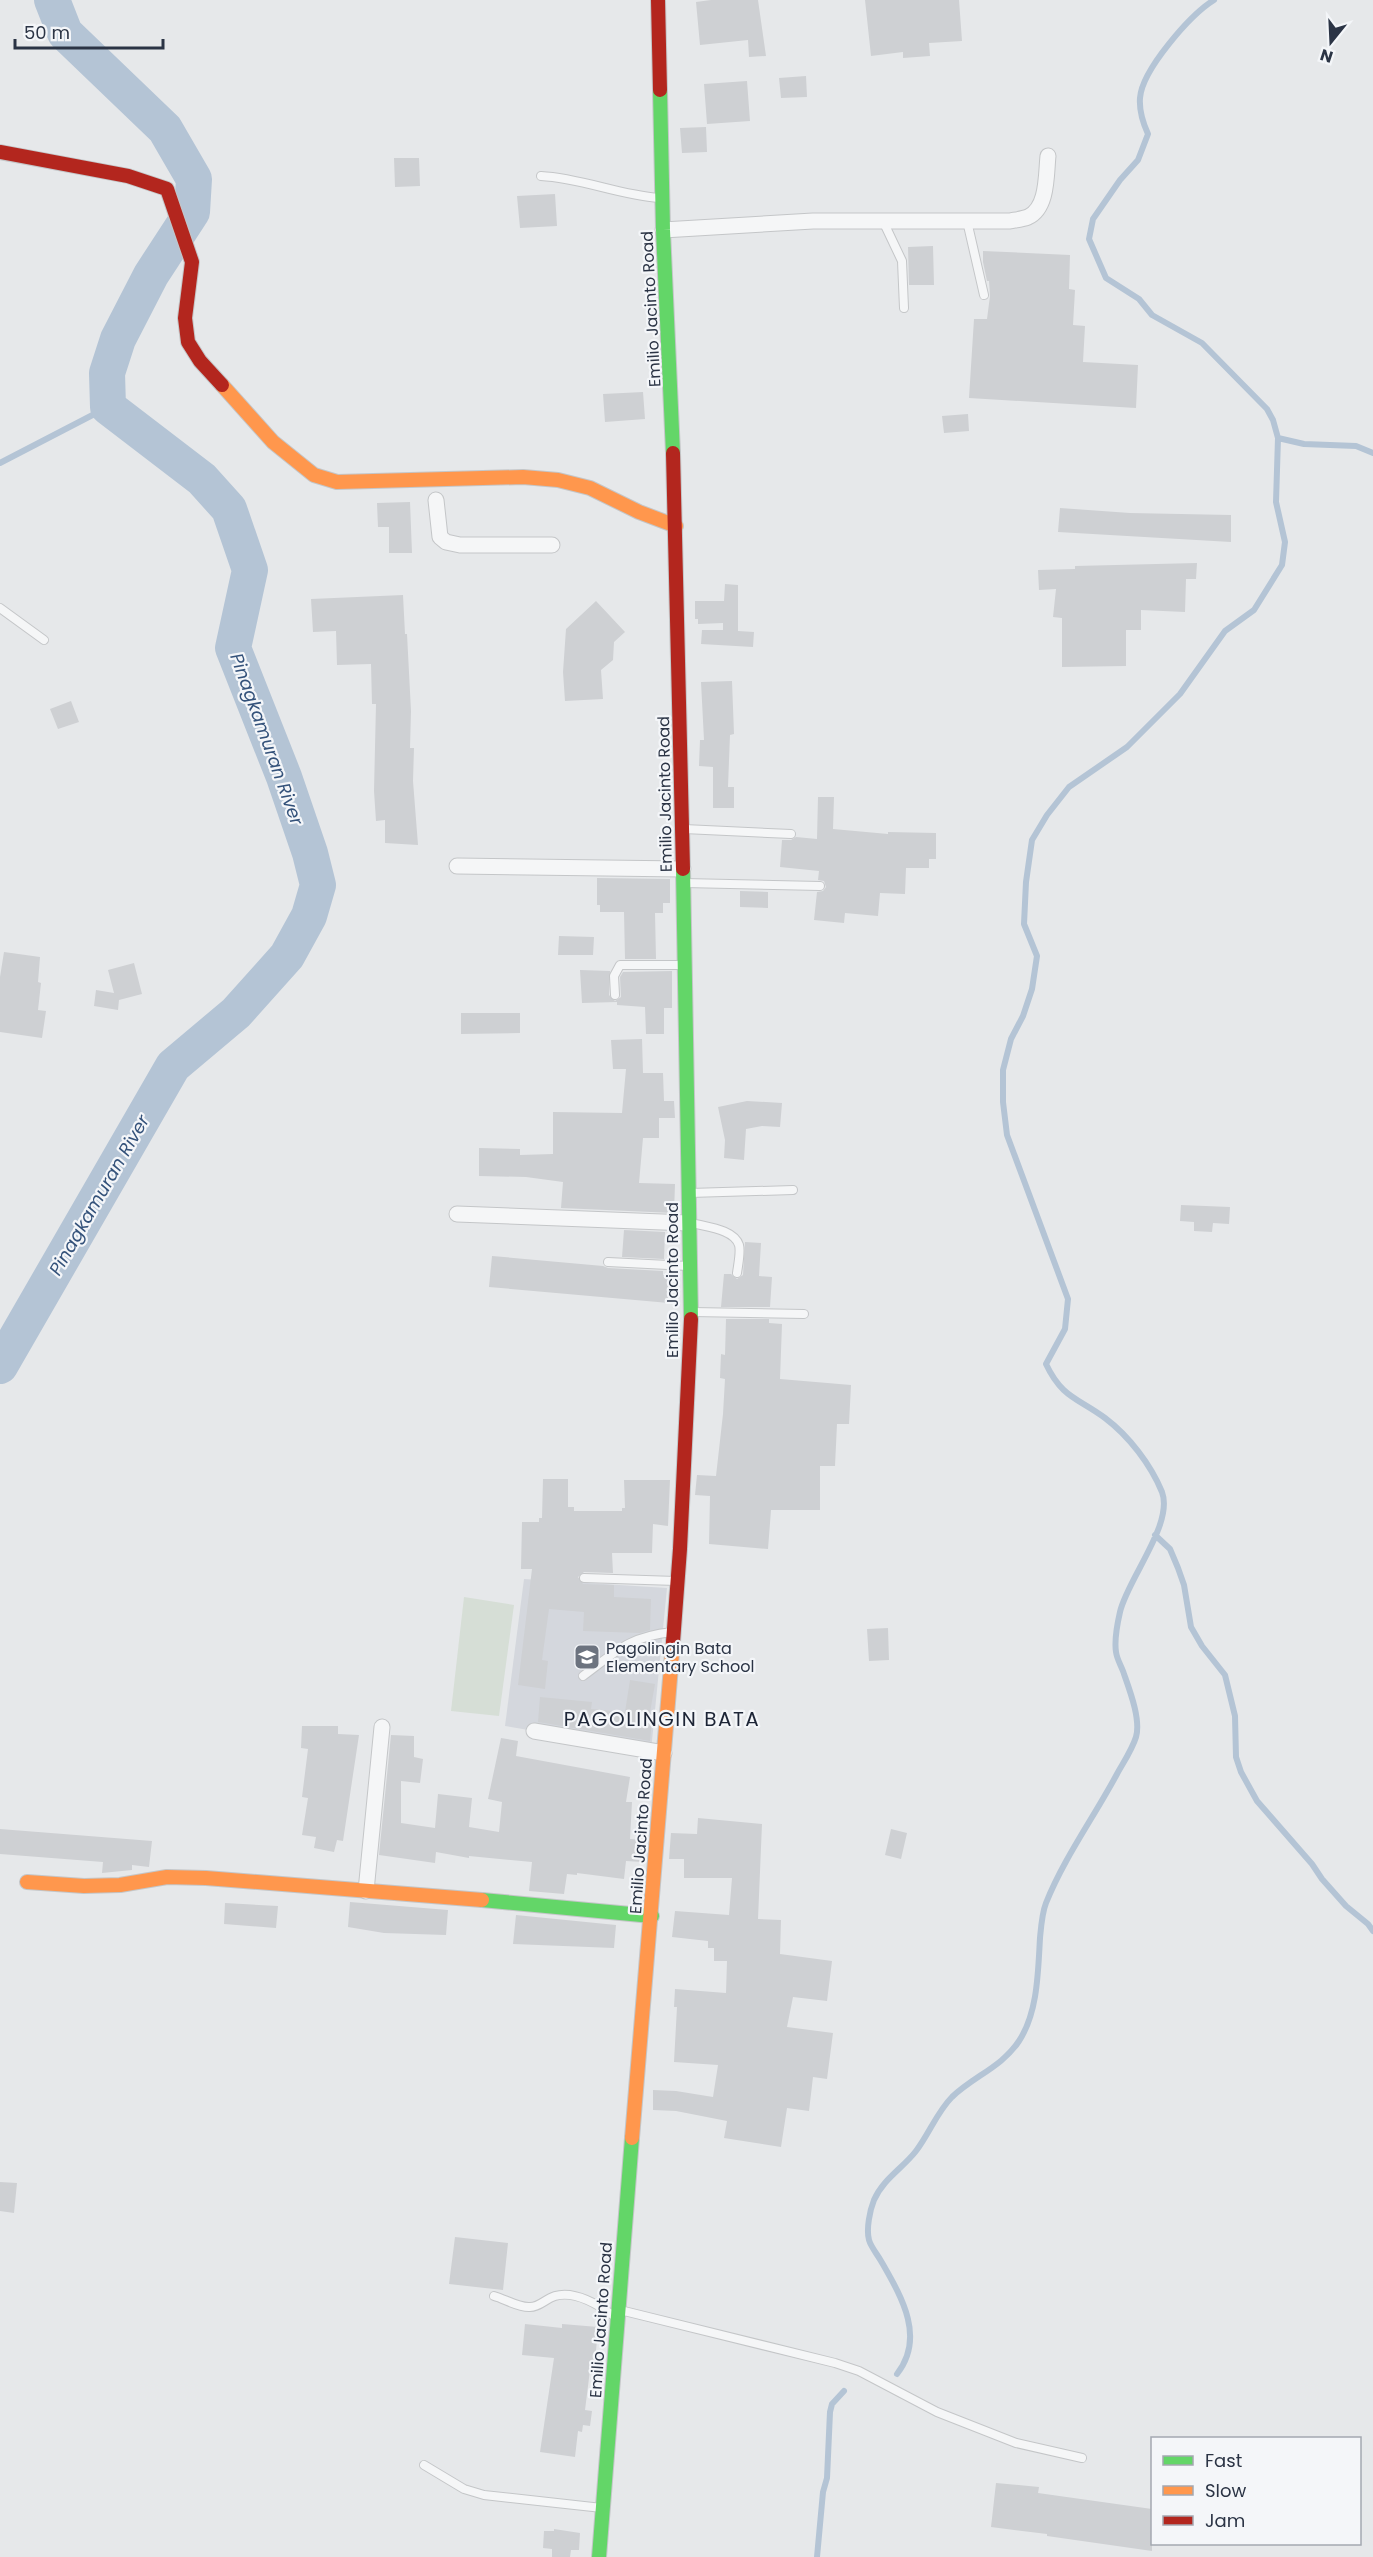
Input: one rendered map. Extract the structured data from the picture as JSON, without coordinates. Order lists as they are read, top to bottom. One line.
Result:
{"streets":{"street":["Emilio Jacinto Road"]},"districts":["PAGOLINGIN BATA"],"water":["Pinagkamuran River"],"places":{"school or university":["Pagolingin Bata Elementary School"]},"legend":["Fast","Slow","Jam"],"scale_bar":"50 m","north":"bottom"}
